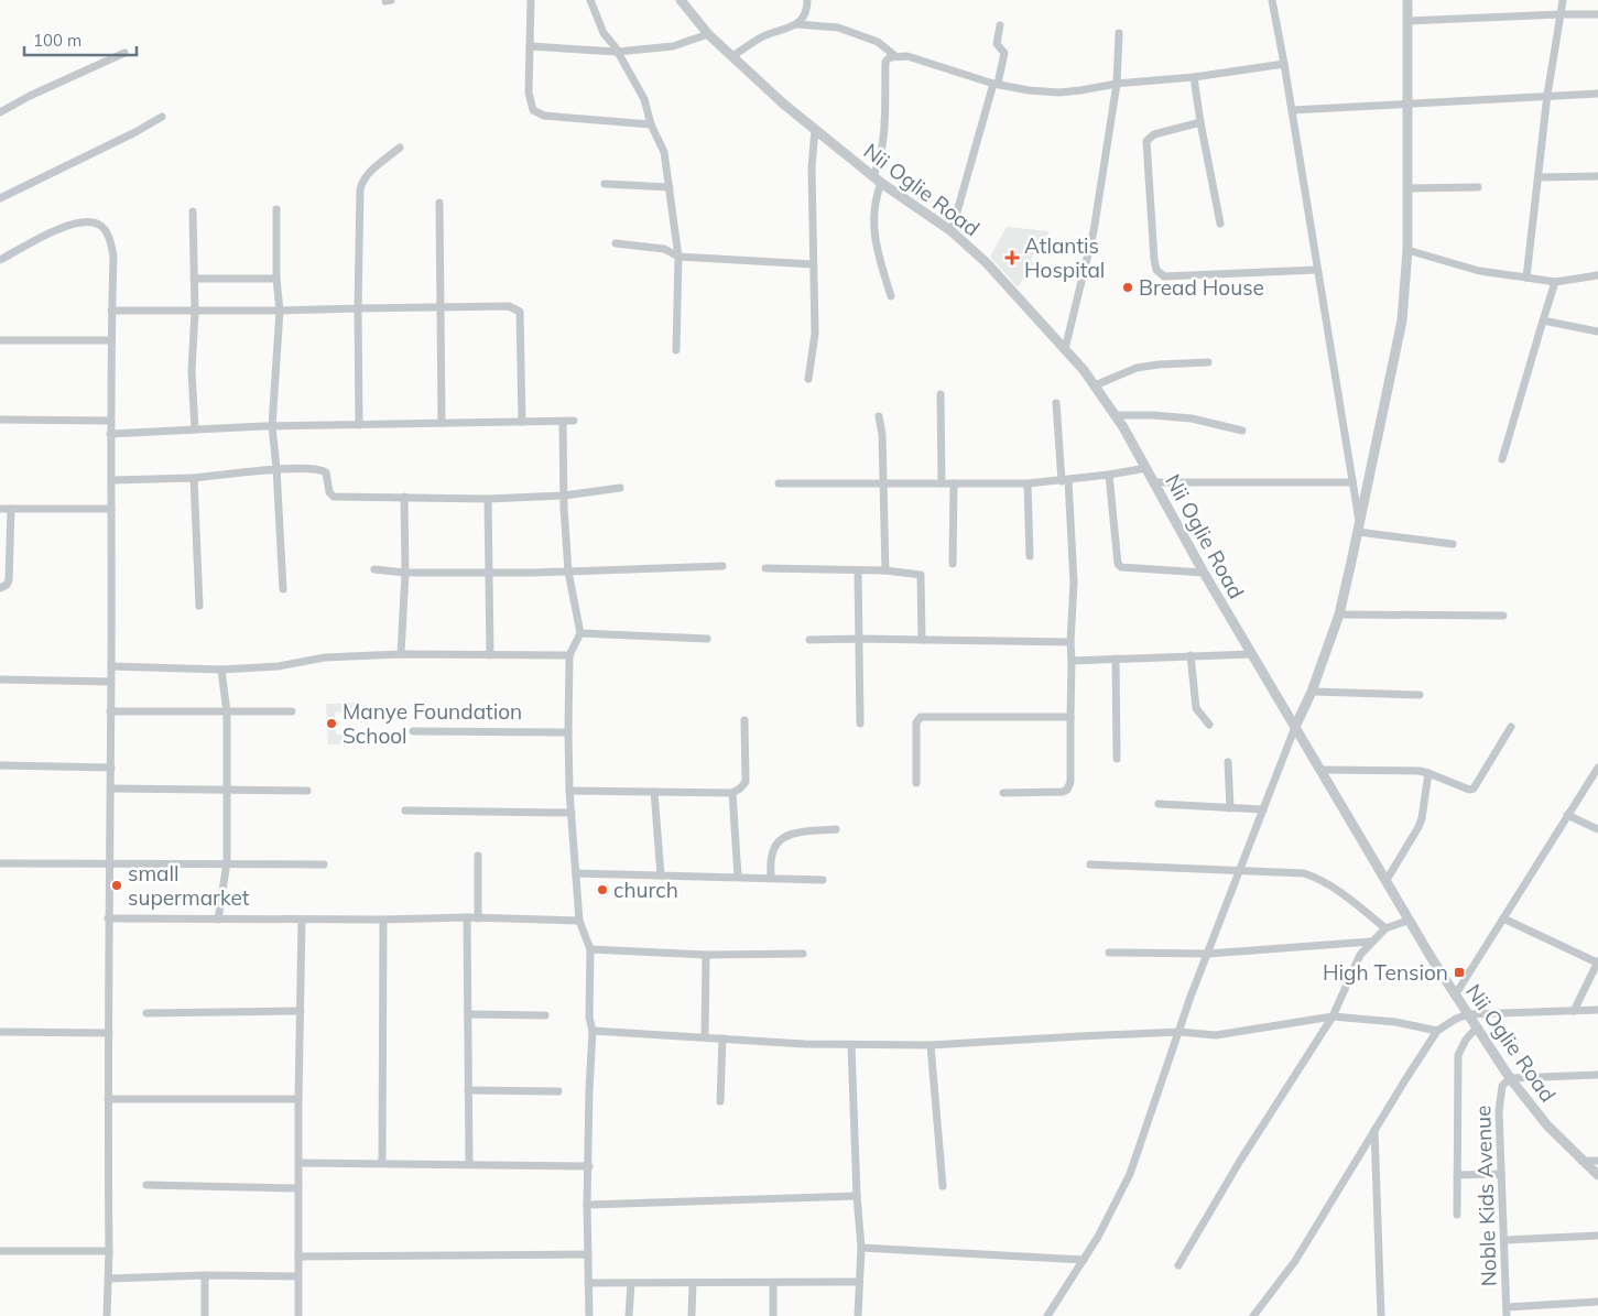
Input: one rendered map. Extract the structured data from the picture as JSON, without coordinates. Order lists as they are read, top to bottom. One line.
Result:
{"streets":{"street":["Nii Oglie Road","Noble Kids Avenue"]},"crossings":[["Nii Oglie Road","Noble Kids Avenue"]],"places":{"health":["Atlantis Hospital"],"other":["Bread House","Manye Foundation School","small supermarket","church"],"transit":["High Tension"]},"scale_bar":"100 m"}
